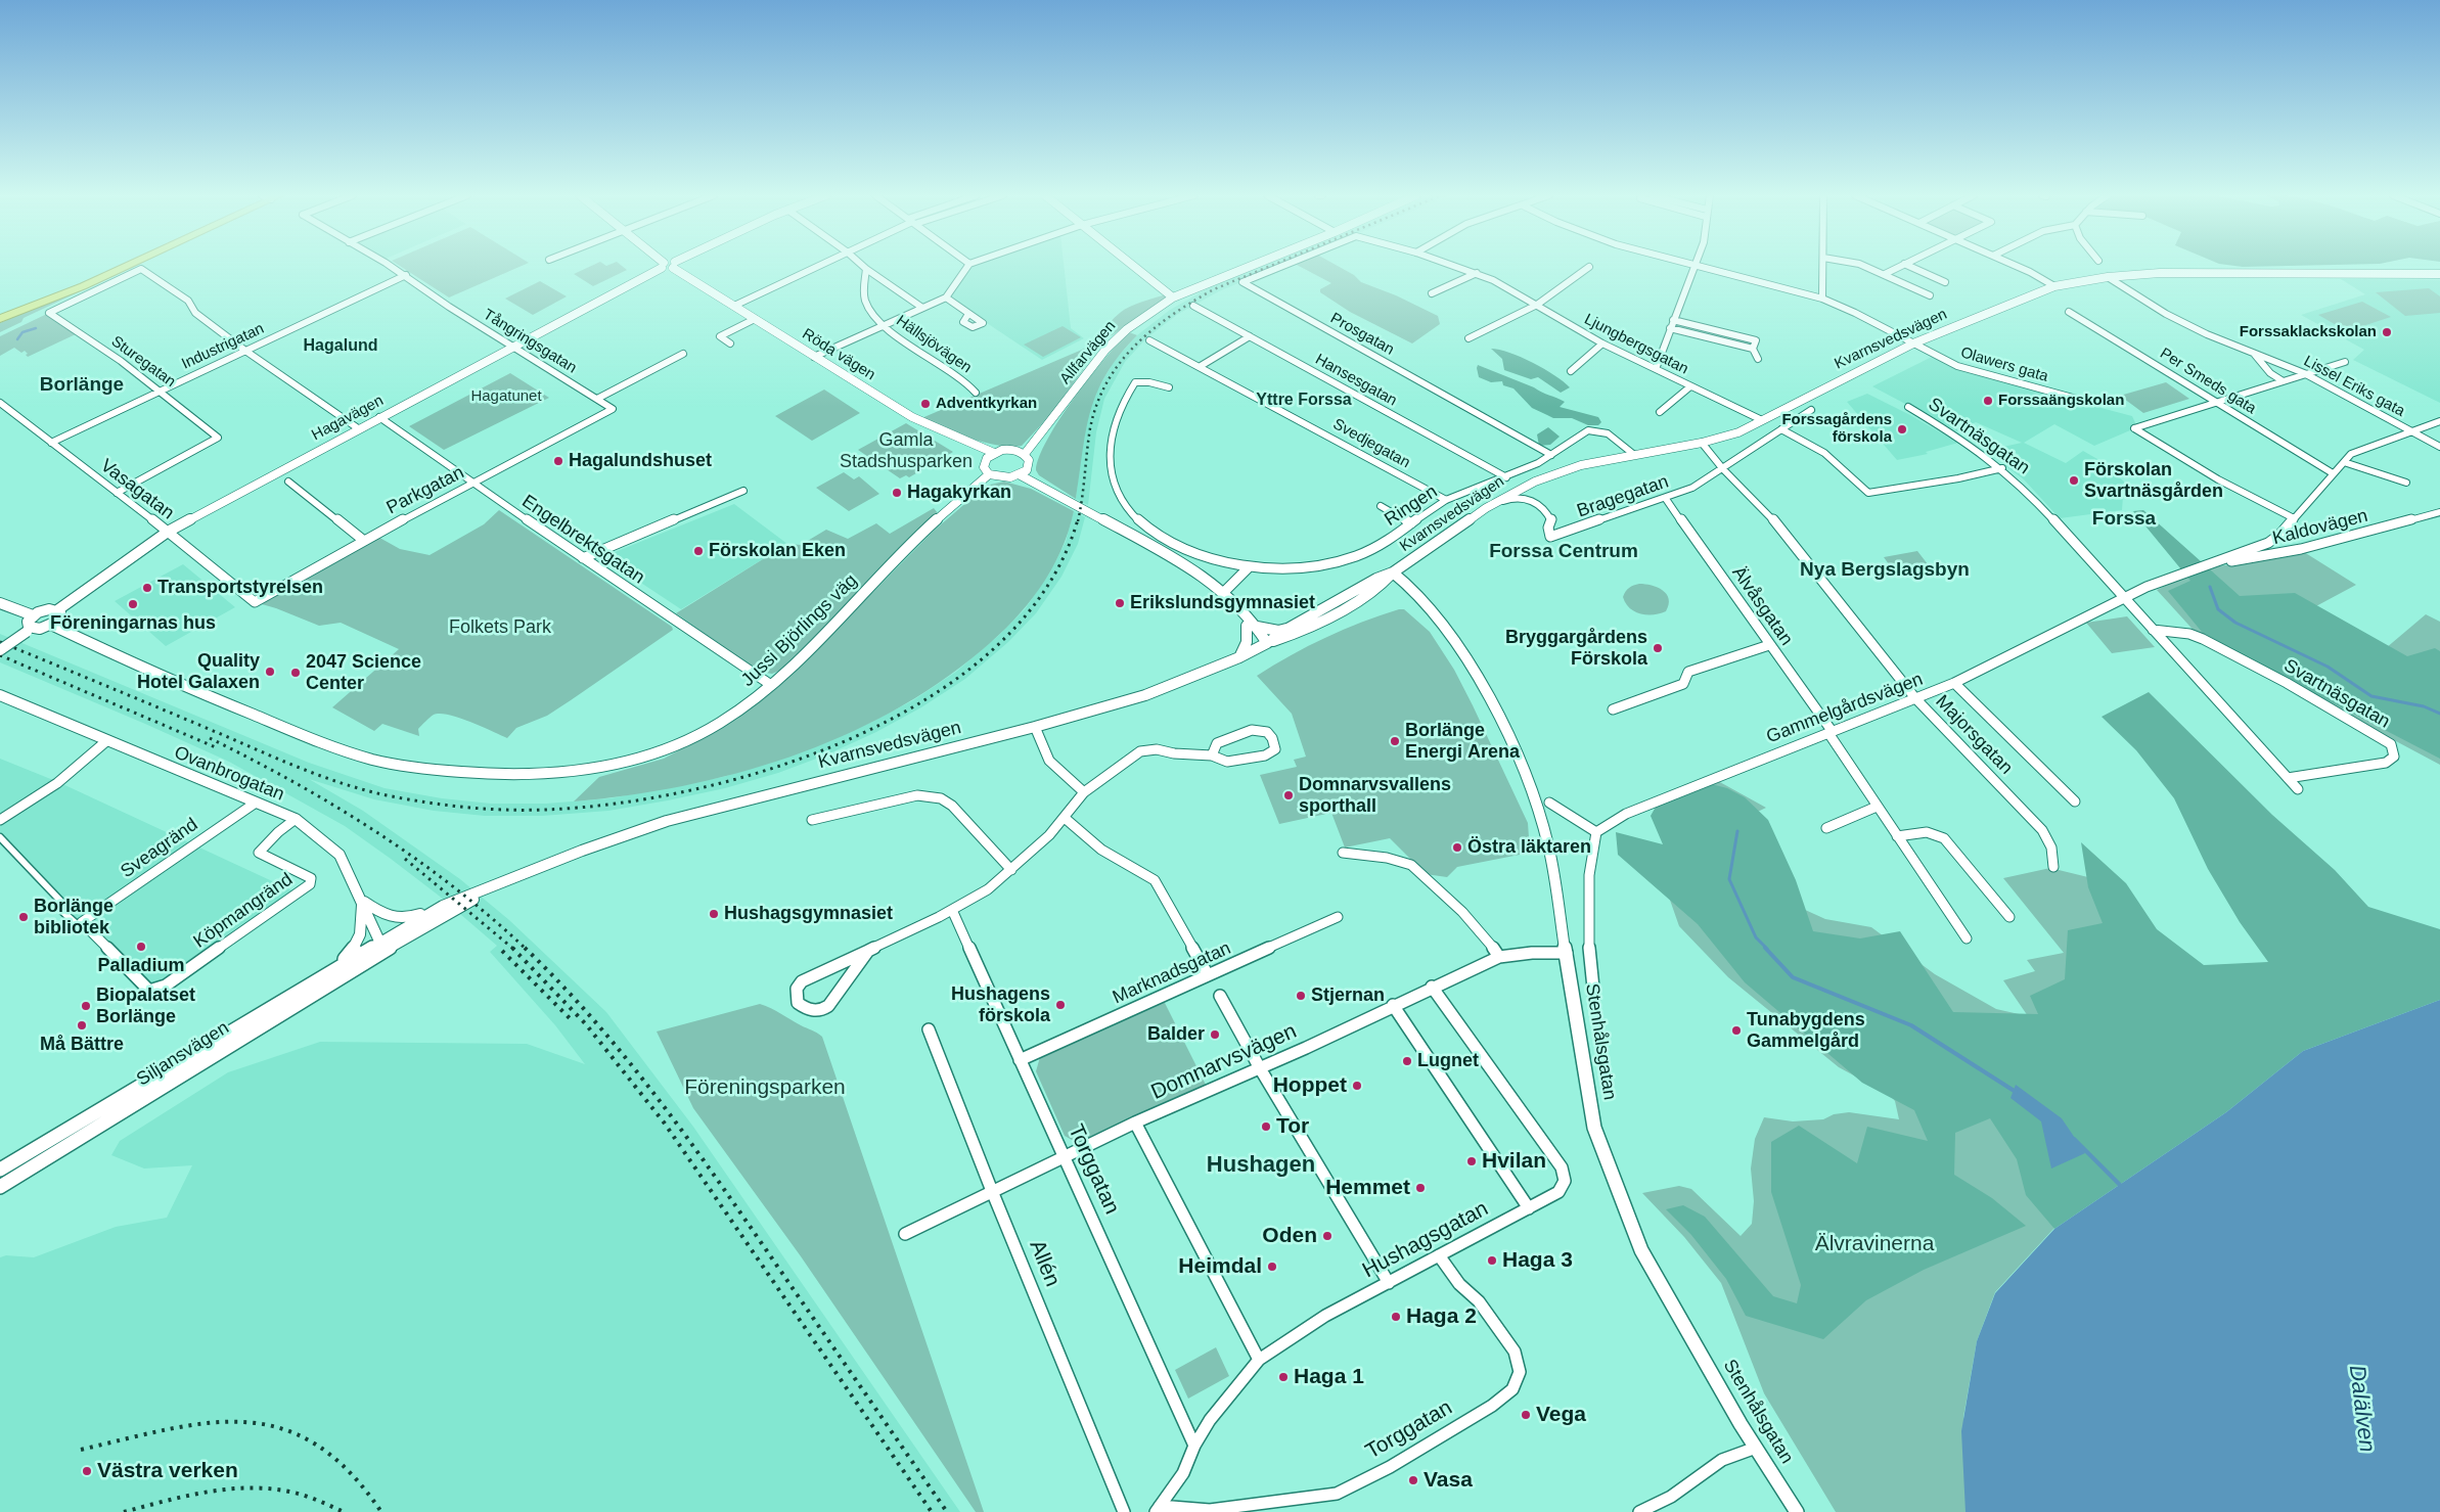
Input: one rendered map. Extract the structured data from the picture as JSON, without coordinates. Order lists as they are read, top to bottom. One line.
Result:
{"streets":{"street":["Prosgatan","Kvarnsvedsvägen","Tångringsgatan","Hällsjövägen","Ljungbergsgatan","Industrigatan","Allfarvägen","Röda vägen","Sturegatan","Olawers gata","Hansesgatan","Per Smeds gata","Lissel Eriks gata","Hagavägen","Svartnäsgatan","Svedjegatan","Vasagatan","Parkgatan","Bragegatan","Ringen","Kaldovägen","Engelbrektsgatan","Älvåsgatan","Jussi Björlings väg","Gammelgårdsvägen","Majorsgatan","Ovanbrogatan","Sveagränd","Köpmangränd","Marknadsgatan","Stenhålsgatan","Siljansvägen","Domnarvsvägen","Torggatan","Hushagsgatan","Allén"]},"crossings":[["Prosgatan","Ringen"],["Kvarnsvedsvägen","Ljungbergsgatan"],["Kvarnsvedsvägen","Olawers gata"],["Kvarnsvedsvägen","Lissel Eriks gata"],["Kvarnsvedsvägen","Bragegatan"],["Kvarnsvedsvägen","Ringen"],["Kvarnsvedsvägen","Majorsgatan"],["Kvarnsvedsvägen","Ovanbrogatan"],["Kvarnsvedsvägen","Stenhålsgatan"],["Kvarnsvedsvägen","Siljansvägen"],["Tångringsgatan","Industrigatan"],["Tångringsgatan","Hagavägen"],["Tångringsgatan","Parkgatan"],["Industrigatan","Sturegatan"],["Industrigatan","Vasagatan"],["Allfarvägen","Röda vägen"],["Allfarvägen","Jussi Björlings väg"],["Röda vägen","Jussi Björlings väg"],["Sturegatan","Vasagatan"],["Hansesgatan","Ringen"],["Per Smeds gata","Gammelgårdsvägen"],["Lissel Eriks gata","Gammelgårdsvägen"],["Hagavägen","Vasagatan"],["Hagavägen","Engelbrektsgatan"],["Svartnäsgatan","Gammelgårdsvägen"],["Svedjegatan","Ringen"],["Vasagatan","Parkgatan"],["Parkgatan","Engelbrektsgatan"],["Bragegatan","Älvåsgatan"],["Bragegatan","Majorsgatan"],["Kaldovägen","Gammelgårdsvägen"],["Engelbrektsgatan","Jussi Björlings väg"],["Älvåsgatan","Gammelgårdsvägen"],["Gammelgårdsvägen","Majorsgatan"],["Ovanbrogatan","Sveagränd"],["Ovanbrogatan","Köpmangränd"],["Ovanbrogatan","Siljansvägen"],["Sveagränd","Köpmangränd"],["Marknadsgatan","Torggatan"],["Stenhålsgatan","Domnarvsvägen"],["Domnarvsvägen","Torggatan"],["Domnarvsvägen","Hushagsgatan"],["Domnarvsvägen","Allén"],["Torggatan","Hushagsgatan"]],"districts":["Hagalund","Borlänge","Yttre Forssa","Forssa","Forssa Centrum","Nya Bergslagsbyn","Hushagen"],"water":["Dalälven"],"parks":["Hagatunet","Gamla Stadshusparken","Folkets Park","Föreningsparken","Älvravinerna"],"places":["Forssaklackskolan","Forssaängskolan","Adventkyrkan","Forssagårdens förskola","Hagalundshuset","Förskolan Svartnäsgården","Hagakyrkan","Förskolan Eken","Transportstyrelsen","Erikslundsgymnasiet","Föreningarnas hus","Bryggargårdens Förskola","Quality Hotel Galaxen","2047 Science Center","Borlänge Energi Arena","Domnarvsvallens sporthall","Östra läktaren","Hushagsgymnasiet","Borlänge bibliotek","Palladium","Stjernan","Hushagens förskola","Biopalatset Borlänge","Må Bättre","Tunabygdens Gammelgård","Balder","Lugnet","Hoppet","Tor","Hvilan","Hemmet","Oden","Haga 3","Heimdal","Haga 2","Haga 1","Vega","Västra verken","Vasa"]}
